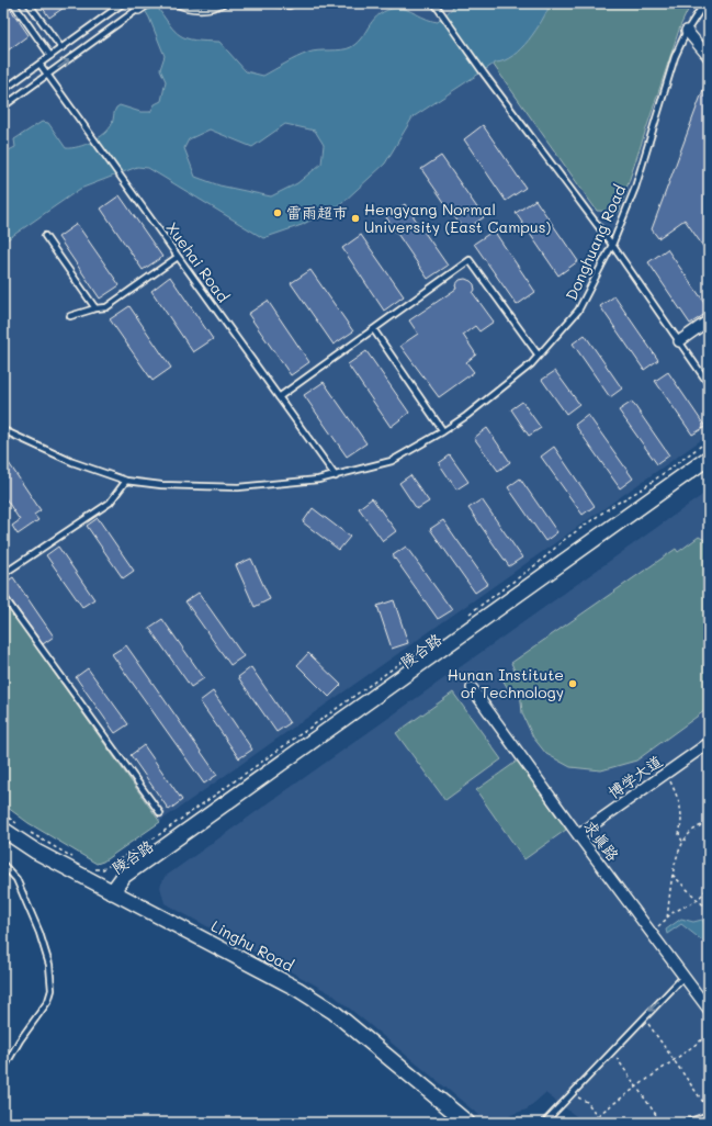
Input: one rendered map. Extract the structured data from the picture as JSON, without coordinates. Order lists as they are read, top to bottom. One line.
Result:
{"streets":{"street":["陵合路","博学大道","求真路","Linghu Road"],"lane":["Donghuang Road","Xuehai Road"]},"crossings":[["Donghuang Road","Xuehai Road"],["陵合路","Linghu Road"],["博学大道","求真路"]],"places":["雷雨超市","Hengyang Normal University (East Campus)","Hunan Institute of Technology"]}
